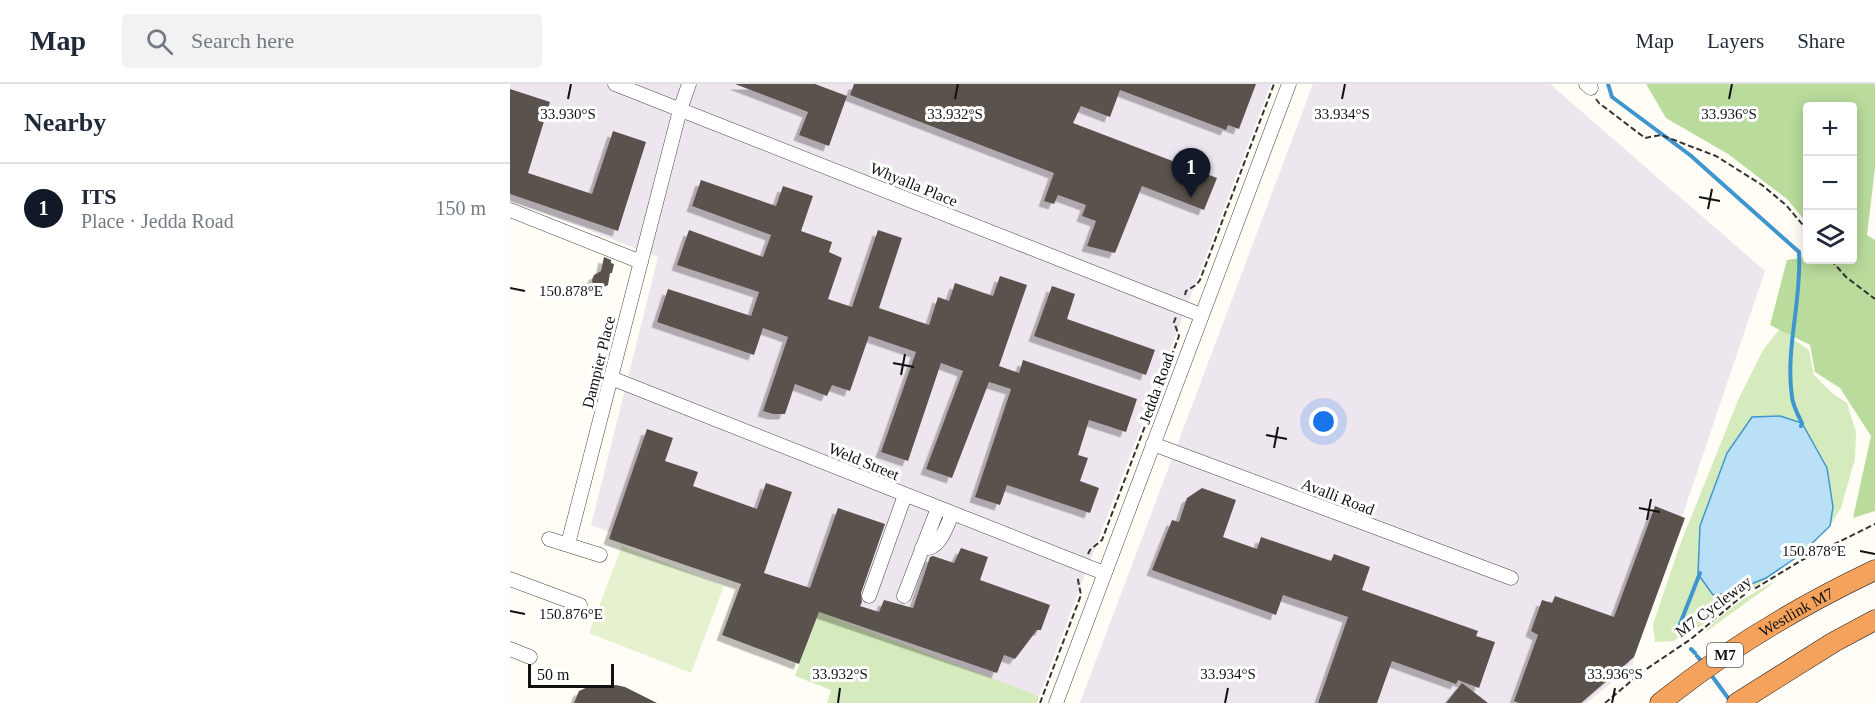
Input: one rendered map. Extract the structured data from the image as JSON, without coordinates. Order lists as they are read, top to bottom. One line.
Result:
{"streets":{"highway":["Westlink M7","M7"],"street":["Whyalla Place","Dampier Place","Jedda Road","Weld Street","Avalli Road"],"path":["M7 Cycleway"]},"crossings":[["Whyalla Place","Dampier Place"],["Whyalla Place","Jedda Road"],["Dampier Place","Weld Street"],["Jedda Road","Weld Street"],["Jedda Road","Avalli Road"]],"scale_bar":"50 m","page":{"header":"Map","search":"Search here","nav":["Map","Layers","Share"],"heading":"Nearby","map_buttons":["+","−"],"pins":"1","list":[{"mark":"1","name":"ITS","note":"Place · Jedda Road","value":"150 m"}],"scale":"50 m"},"coordinates":["33.930°S","33.932°S","33.934°S","33.936°S","150.878°E","150.876°E"]}
